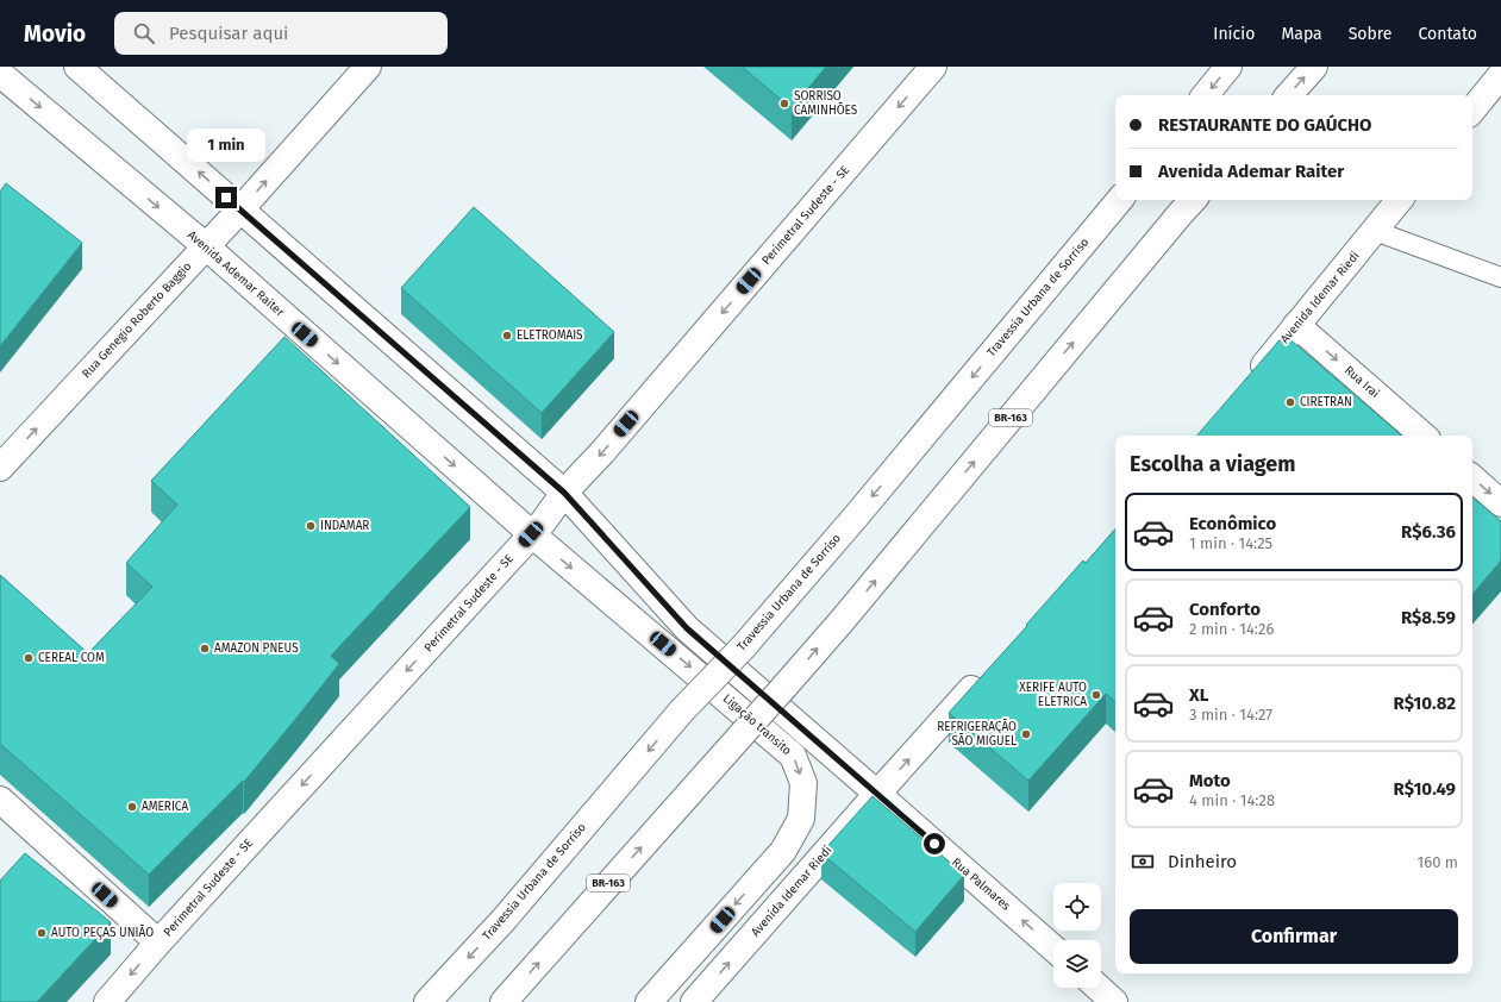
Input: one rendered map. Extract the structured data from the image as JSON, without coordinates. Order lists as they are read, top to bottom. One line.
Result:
{"streets":{"main road":["Perimetral Sudeste - SE","Avenida Ademar Raiter","Travessia Urbana de Sorriso","Avenida Idemar Riedi","Rua Genegio Roberto Baggio","Rua Irai","BR-163","Ligação transito","Rua Palmares"]},"crossings":[["Perimetral Sudeste - SE","Avenida Ademar Raiter"],["Perimetral Sudeste - SE","Ligação transito"],["Perimetral Sudeste - SE","Rua Palmares"],["Avenida Ademar Raiter","Rua Genegio Roberto Baggio"],["Avenida Ademar Raiter","Ligação transito"],["Avenida Idemar Riedi","Rua Irai"],["Avenida Idemar Riedi","Rua Palmares"]],"one_way":["Perimetral Sudeste - SE","Rua Genegio Roberto Baggio","Rua Irai","Rua Palmares"],"places":["SORRISO CAMINHÕES","ELETROMAIS","CIRETRAN","INDAMAR","AMAZON PNEUS","CEREAL COM","XERIFE AUTO ELETRICA","REFRIGERAÇÃO SÃO MIGUEL","AMERICA","AUTO PEÇAS UNIÃO"],"page":{"header":"Movio","search":"Pesquisar aqui","nav":["Início","Mapa","Sobre","Contato"],"banner":["RESTAURANTE DO GAÚCHO","Avenida Ademar Raiter"],"bubble":"1 min","heading":"Escolha a viagem","list":[{"name":"Econômico","note":"1 min · 14:25","value":"R$6.36"},{"name":"Conforto","note":"2 min · 14:26","value":"R$8.59"},{"name":"XL","note":"3 min · 14:27","value":"R$10.82"},{"name":"Moto","note":"4 min · 14:28","value":"R$10.49"}],"pay":["Dinheiro","160 m"],"buttons":"Confirmar"}}
